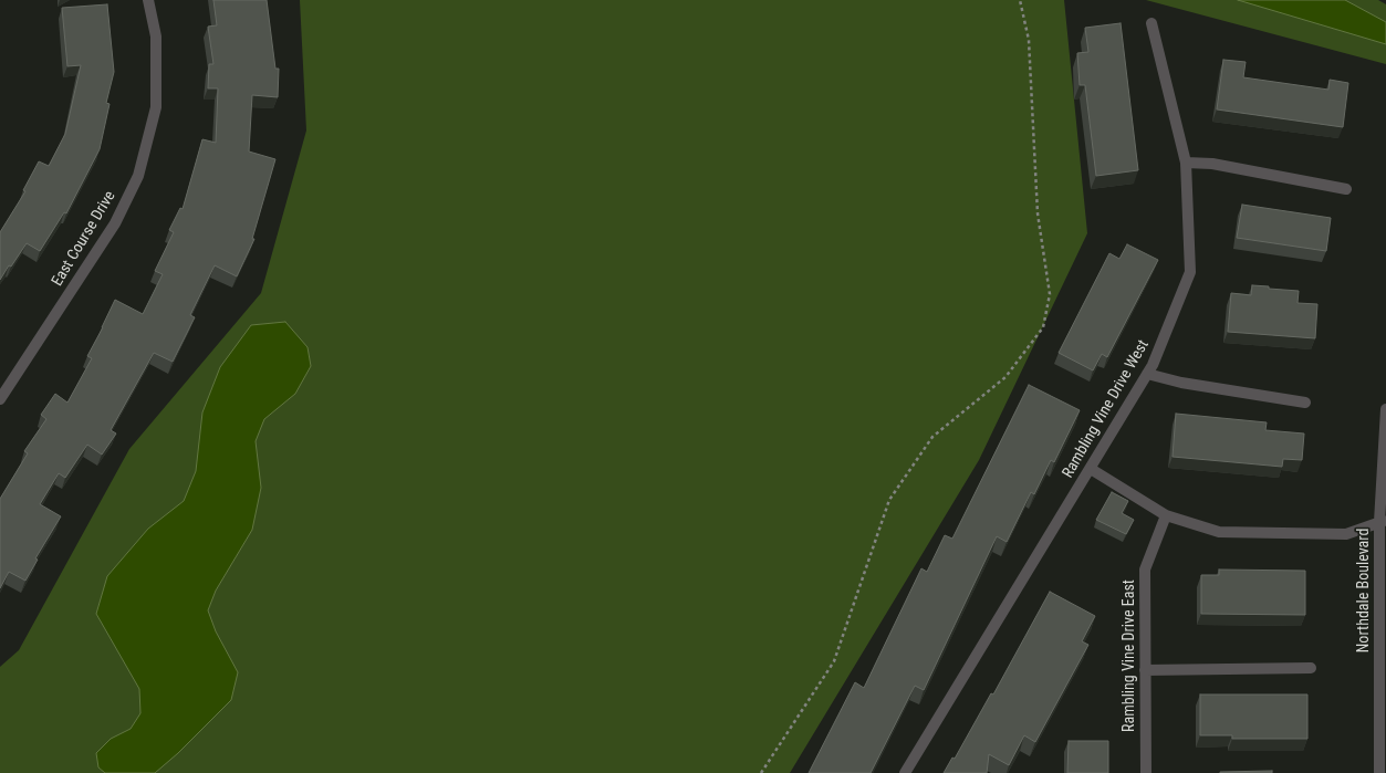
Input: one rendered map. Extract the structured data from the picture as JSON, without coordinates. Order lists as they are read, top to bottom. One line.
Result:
{"streets":{"street":["East Course Drive","Rambling Vine Drive West","Northdale Boulevard","Rambling Vine Drive East"]}}
